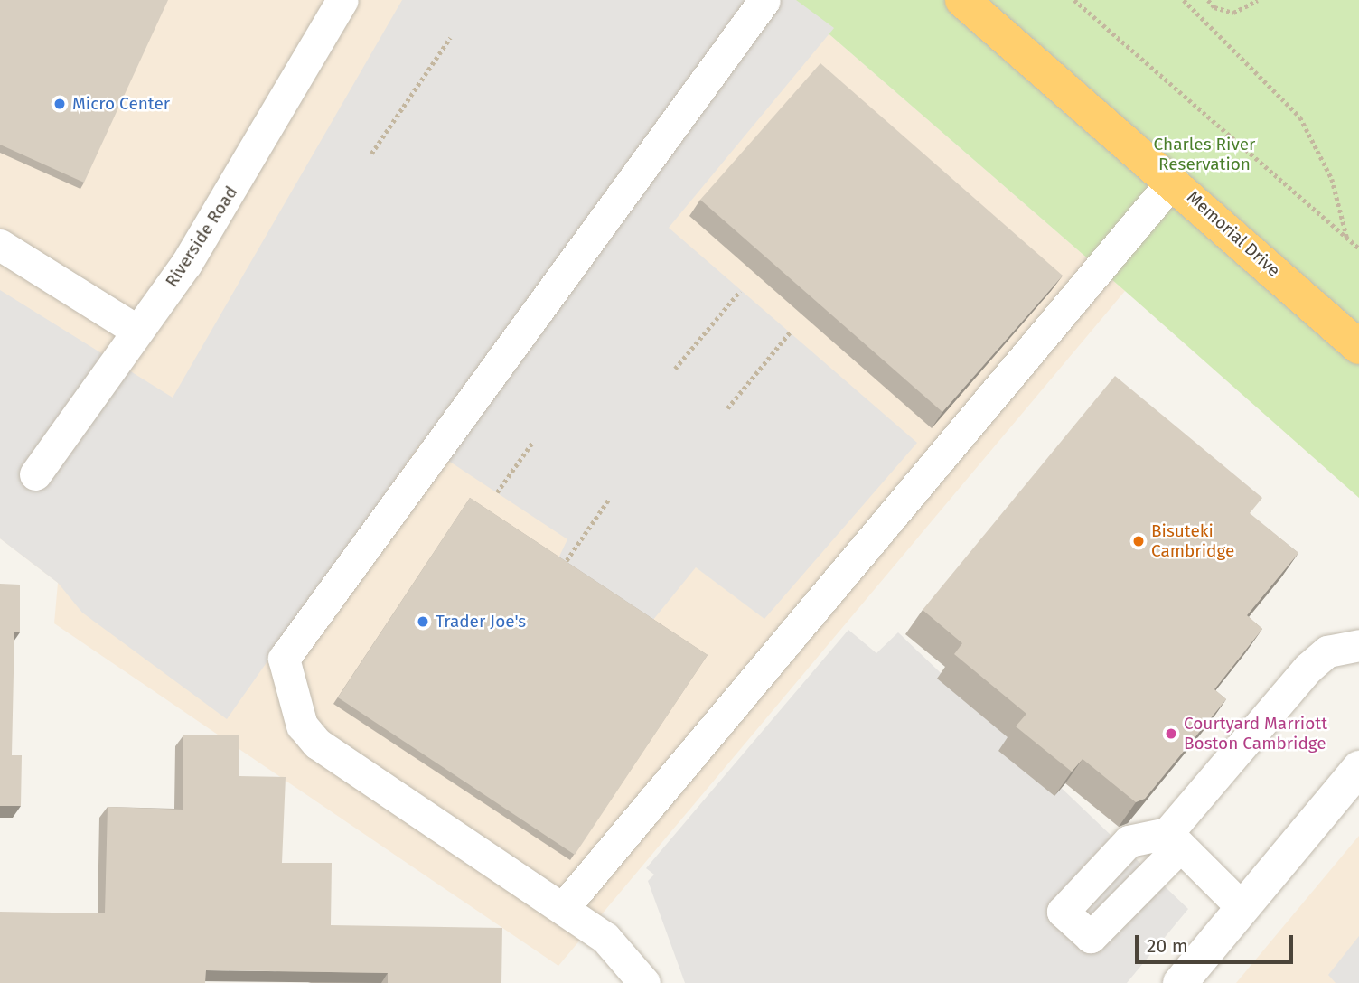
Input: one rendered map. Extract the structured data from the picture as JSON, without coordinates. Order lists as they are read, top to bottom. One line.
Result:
{"streets":{"highway":["Memorial Drive"],"lane":["Riverside Road"]},"parks":["Charles River Reservation"],"places":["Micro Center","Bisuteki Cambridge","Trader Joe's","Courtyard Marriott Boston Cambridge"],"scale_bar":"20 m"}
